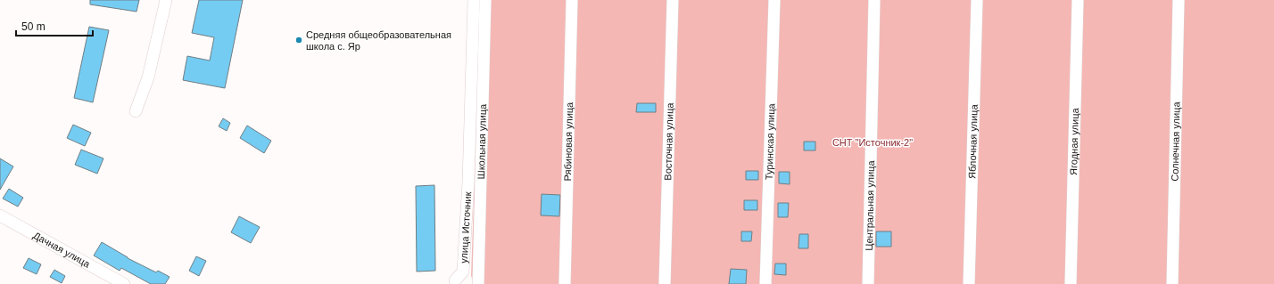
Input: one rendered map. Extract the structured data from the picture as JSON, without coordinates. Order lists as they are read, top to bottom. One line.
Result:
{"streets":{"street":["Школьная улица","Рябиновая улица","Восточная улица","Туринская улица","Яблочная улица","Ягодная улица","Солнечная улица","Центральная улица","улица Источник","Дачная улица"]},"parks":["СНТ \"Источник-2\""],"places":["Средняя общеобразовательная школа с. Яр"],"scale_bar":"50 m"}
